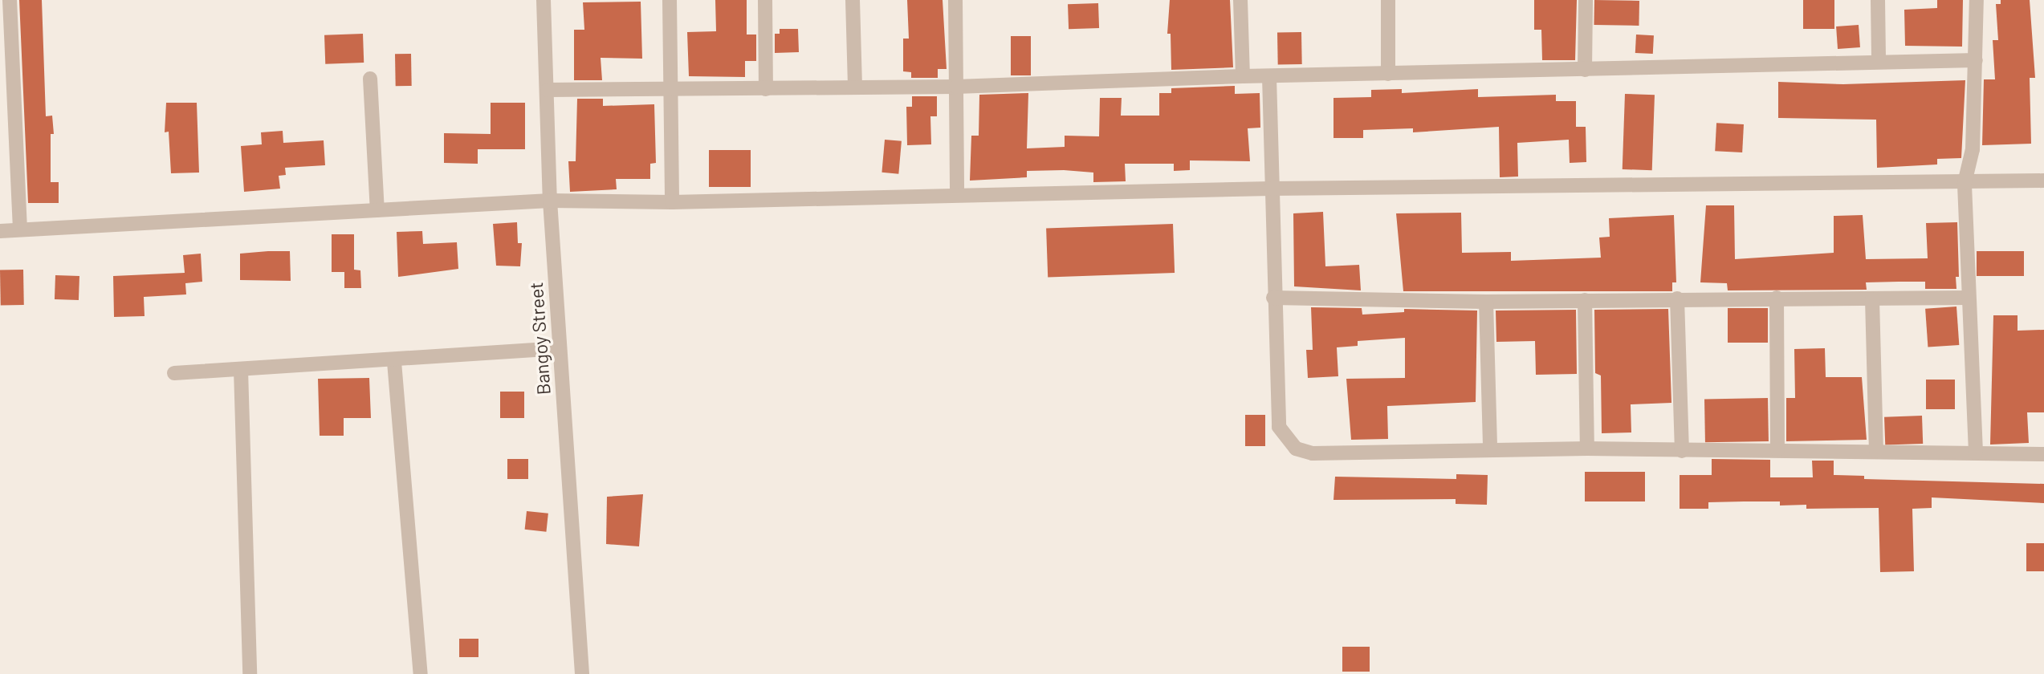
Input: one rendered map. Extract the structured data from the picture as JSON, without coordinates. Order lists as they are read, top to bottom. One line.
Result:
{"streets":{"street":["Bangoy Street"]}}
